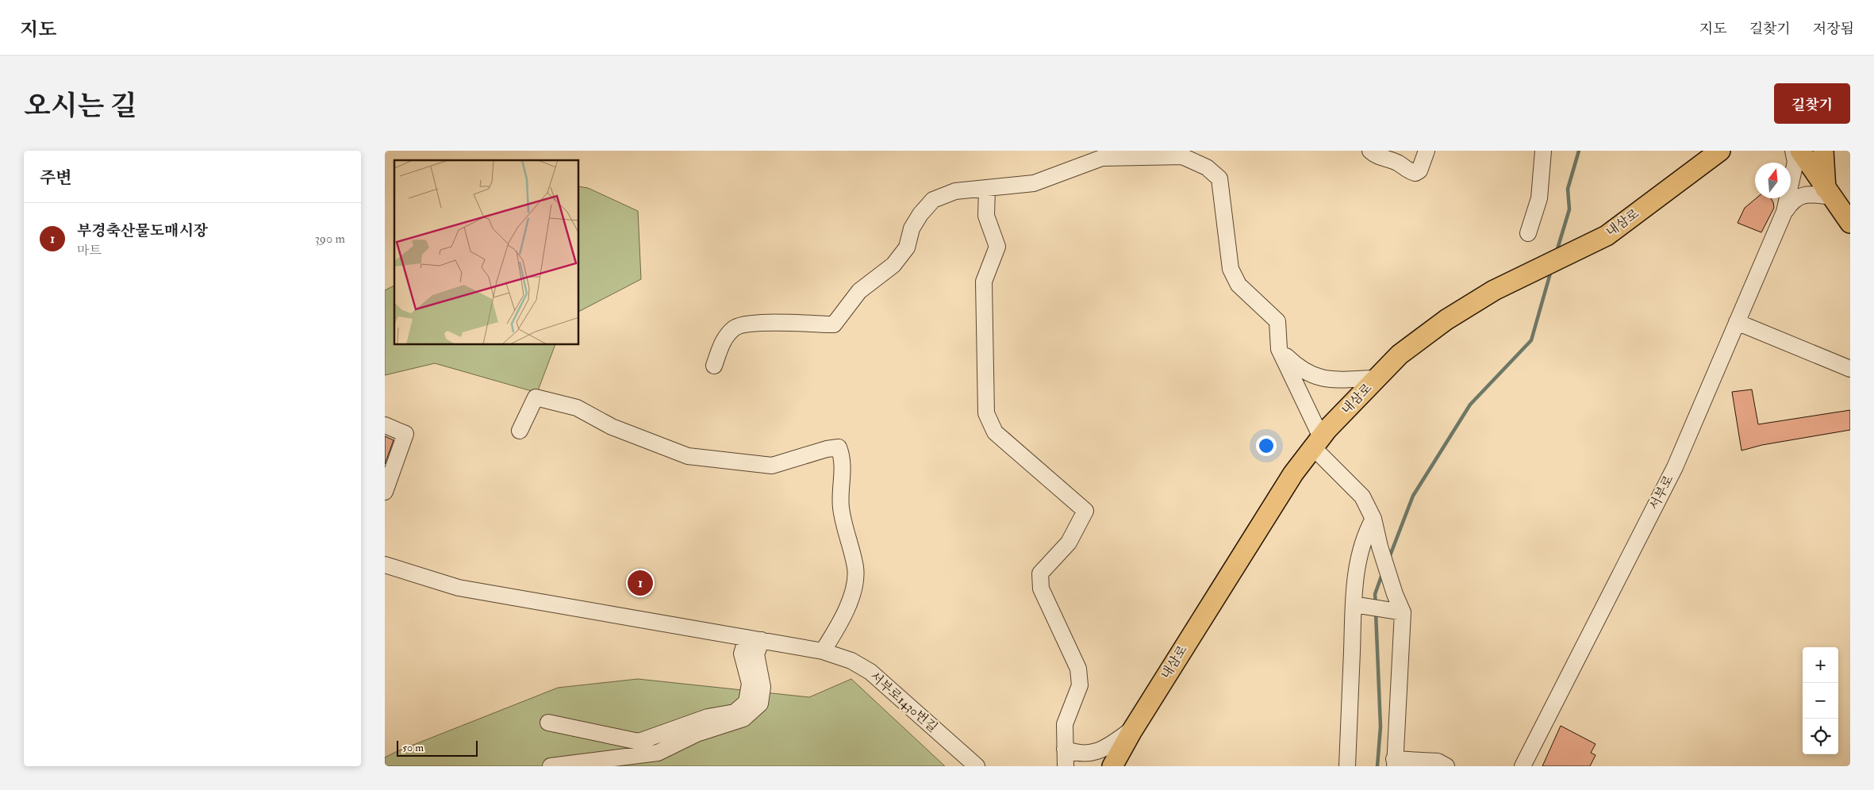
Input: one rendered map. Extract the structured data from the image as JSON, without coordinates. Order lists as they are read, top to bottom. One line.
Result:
{"streets":{"main road":["내삼로"],"street":["서부로","서부로1430번길"]},"scale_bar":"50 m","north":"top","page":{"header":"지도","nav":["지도","길찾기","저장됨"],"title":"오시는 길","buttons":"길찾기","heading":"주변","list":[{"mark":"1","name":"부경축산물도매시장","note":"마트","value":"390 m"}],"pins":"1","map_buttons":["+","−"],"scale":"50 m"}}
